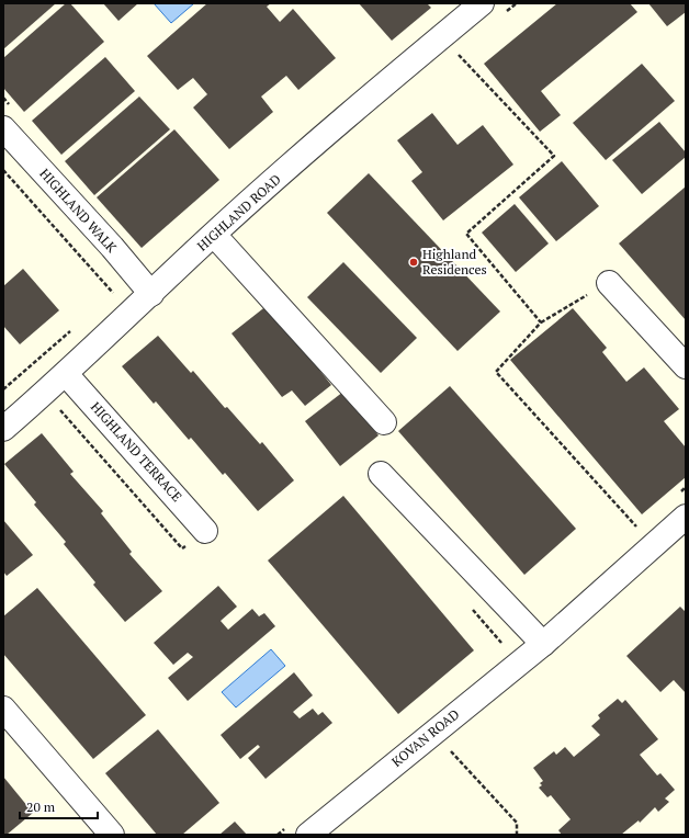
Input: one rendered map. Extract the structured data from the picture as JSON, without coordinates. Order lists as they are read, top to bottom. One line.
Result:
{"streets":{"street":["HIGHLAND WALK","HIGHLAND ROAD","HIGHLAND TERRACE","KOVAN ROAD"]},"crossings":[["HIGHLAND WALK","HIGHLAND ROAD"],["HIGHLAND ROAD","HIGHLAND TERRACE"]],"places":["Highland Residences"],"scale_bar":"20 m"}
